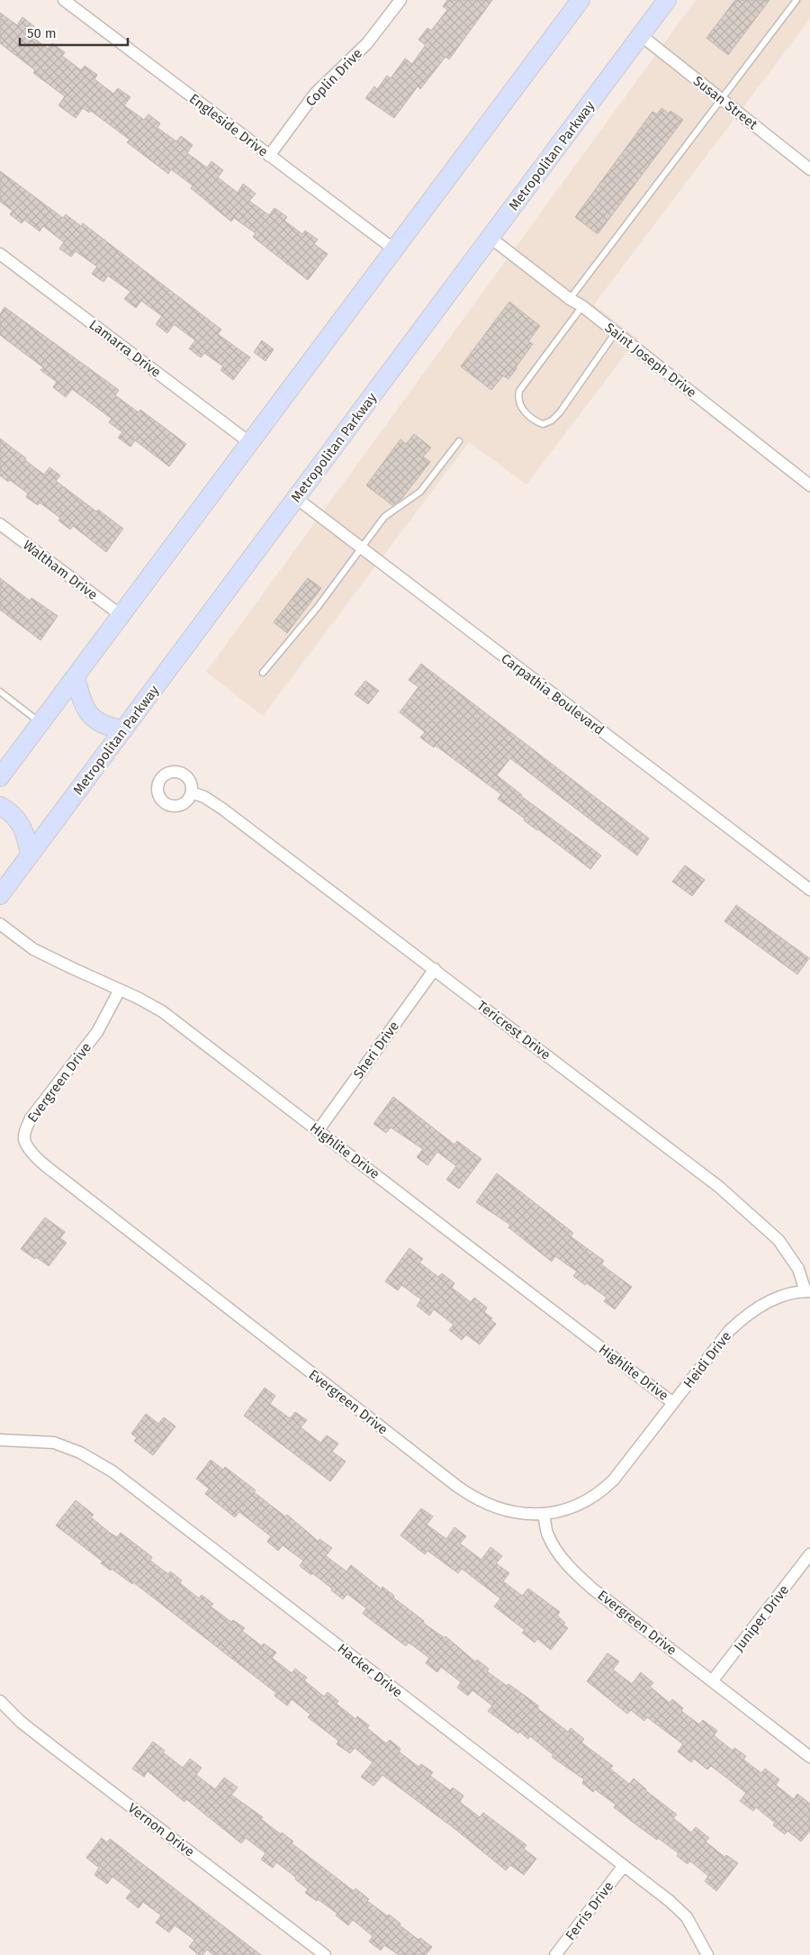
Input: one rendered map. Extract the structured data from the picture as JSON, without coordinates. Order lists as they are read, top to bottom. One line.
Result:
{"streets":{"main road":["Metropolitan Parkway"],"street":["Coplin Drive","Susan Street","Engleside Drive","Lamarra Drive","Saint Joseph Drive","Waltham Drive","Carpathia Boulevard","Tericrest Drive","Sheri Drive","Evergreen Drive","Highlite Drive","Heidi Drive","Juniper Drive","Hacker Drive","Vernon Drive","Ferris Drive"]},"crossings":[["Coplin Drive","Engleside Drive"],["Susan Street","Metropolitan Parkway"],["Metropolitan Parkway","Saint Joseph Drive"],["Metropolitan Parkway","Carpathia Boulevard"],["Tericrest Drive","Sheri Drive"],["Tericrest Drive","Heidi Drive"],["Sheri Drive","Highlite Drive"],["Evergreen Drive","Highlite Drive"],["Evergreen Drive","Heidi Drive"],["Evergreen Drive","Juniper Drive"],["Highlite Drive","Heidi Drive"],["Hacker Drive","Ferris Drive"]],"scale_bar":"50 m"}
